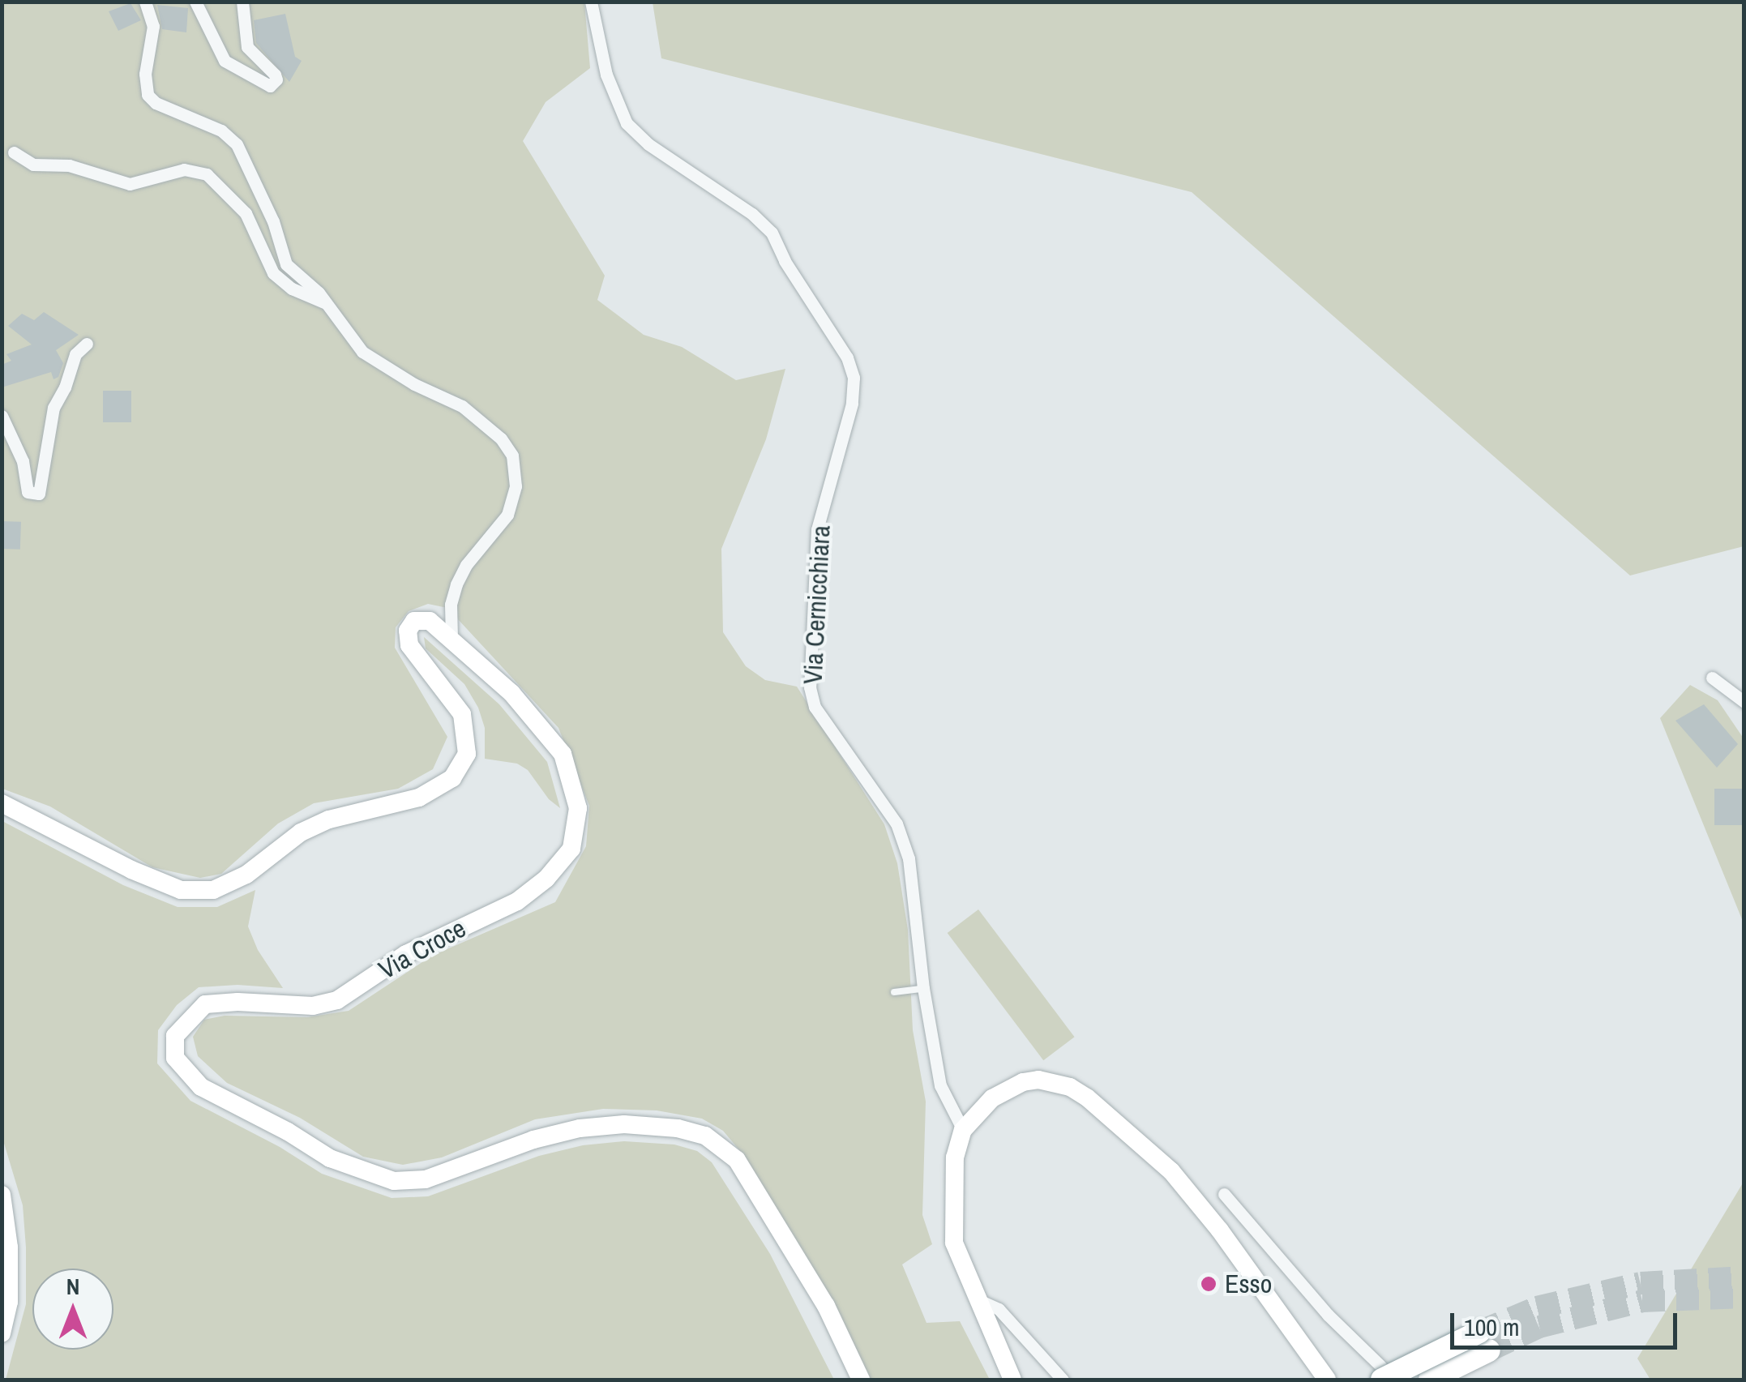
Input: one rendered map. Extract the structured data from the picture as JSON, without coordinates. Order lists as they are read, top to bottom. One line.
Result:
{"streets":{"street":["Via Cernicchiara","Via Croce"]},"places":["Esso"],"scale_bar":"100 m","north":"top"}
